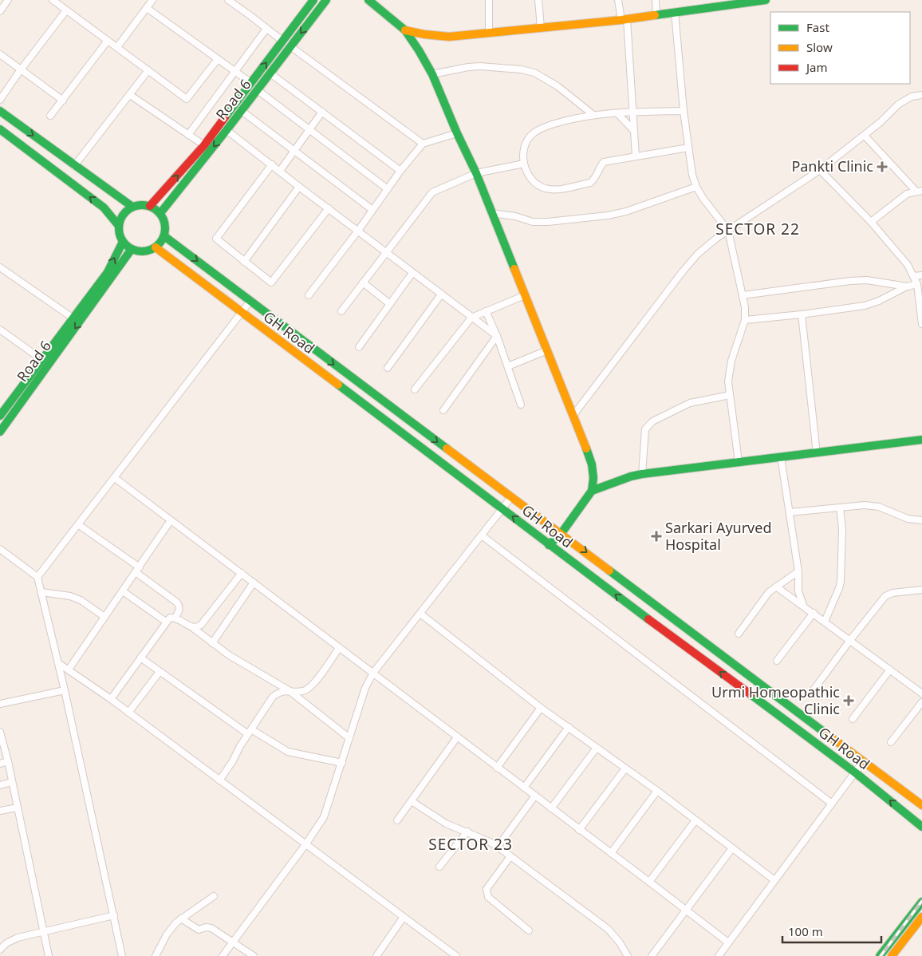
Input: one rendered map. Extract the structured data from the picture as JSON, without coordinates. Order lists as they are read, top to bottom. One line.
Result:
{"streets":{"street":["Road 6","GH Road"]},"crossings":[["Road 6","GH Road"]],"districts":["SECTOR 22","SECTOR 23"],"places":{"health":["Pankti Clinic","Sarkari Ayurved Hospital","Urmi Homeopathic Clinic"]},"legend":["Fast","Slow","Jam"],"scale_bar":"100 m"}
